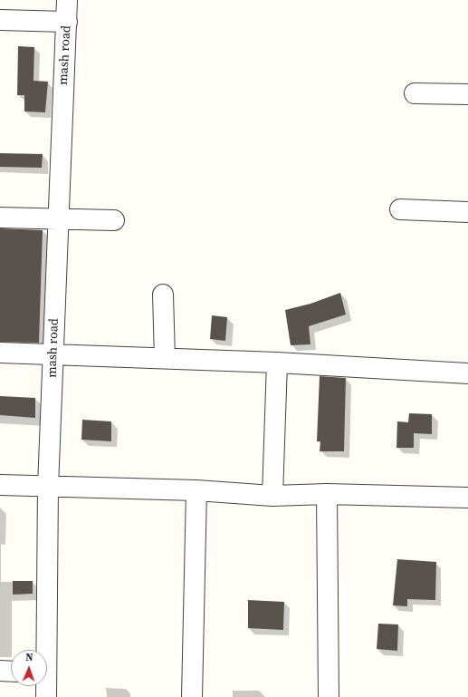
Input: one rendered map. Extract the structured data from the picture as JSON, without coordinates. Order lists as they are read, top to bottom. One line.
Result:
{"streets":{"street":["mash road"]},"north":"top"}
